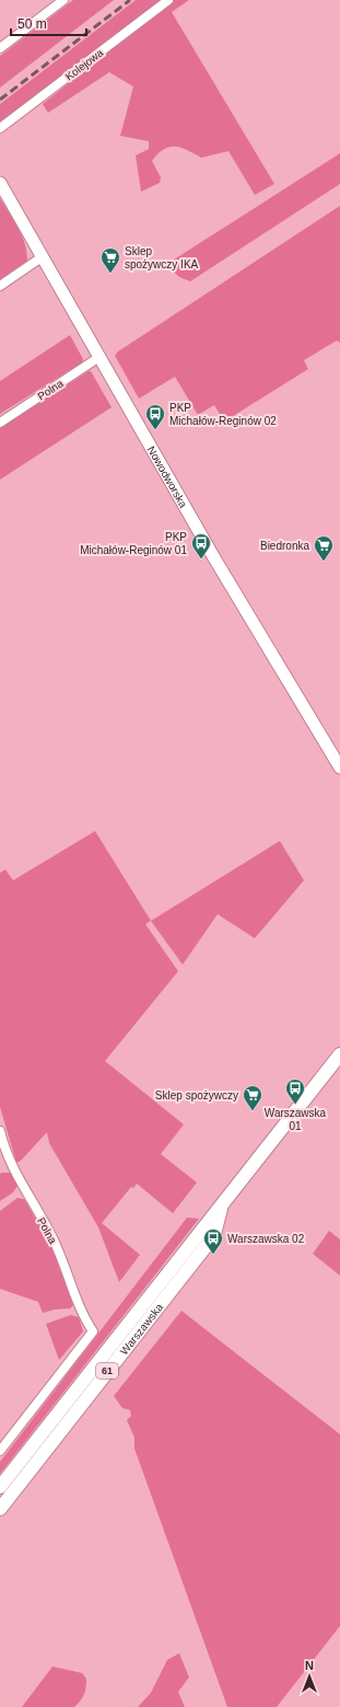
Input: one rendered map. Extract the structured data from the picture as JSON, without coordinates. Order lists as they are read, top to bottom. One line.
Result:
{"streets":{"main road":["Nowodworska","Warszawska","61"],"street":["Kolejowa","Polna"]},"crossings":[["Polna","Nowodworska"]],"places":{"supermarket":["Sklep spożywczy IKA","Biedronka","Sklep spożywczy"],"bus stop":["PKP Michałów-Reginów 02","PKP Michałów-Reginów 01","Warszawska 01","Warszawska 02"]},"scale_bar":"50 m","north":"top"}
